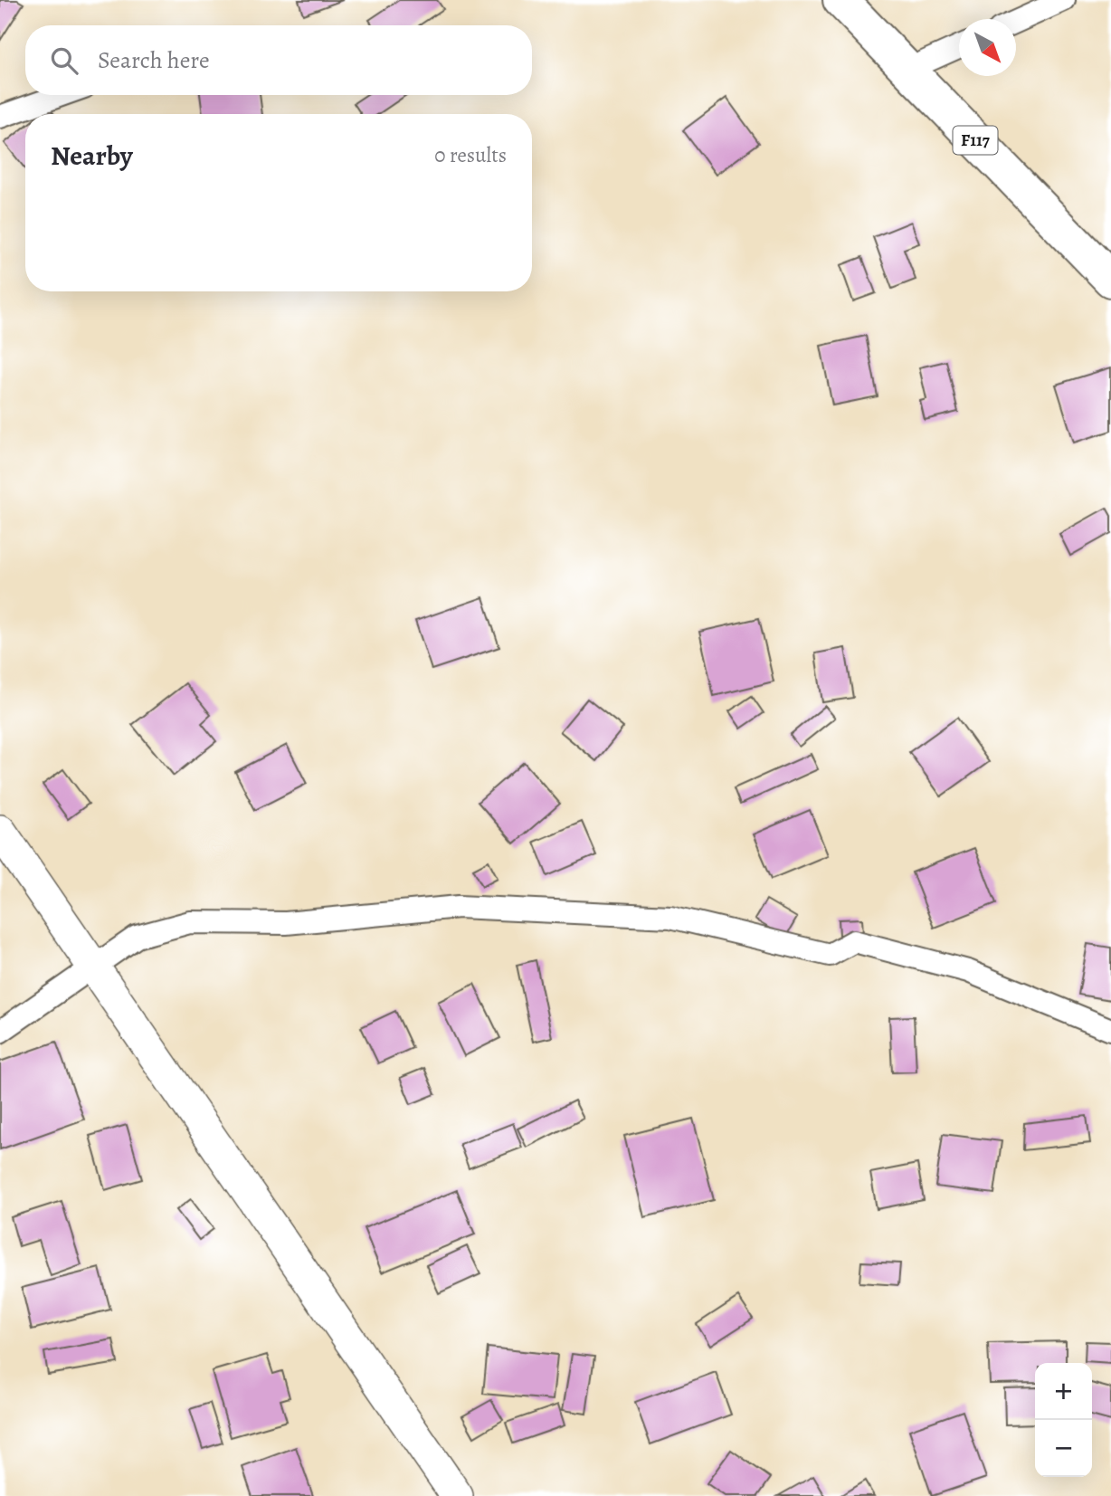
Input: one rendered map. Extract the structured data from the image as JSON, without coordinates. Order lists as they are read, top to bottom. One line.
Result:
{"streets":{"main road":["F117"]},"north":"bottom right","page":{"search":"Search here","heading":["Nearby","0 results"],"map_buttons":["+","−"]}}
